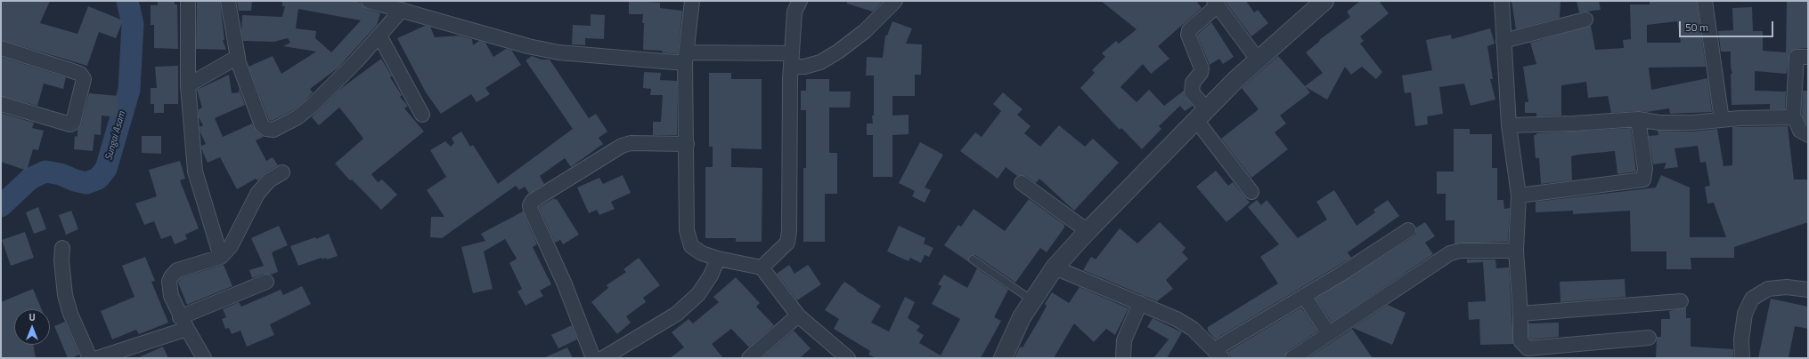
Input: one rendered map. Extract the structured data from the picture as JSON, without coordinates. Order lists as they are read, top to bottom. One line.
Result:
{"water":["Sungai Asam"],"scale_bar":"50 m","north":"top"}
